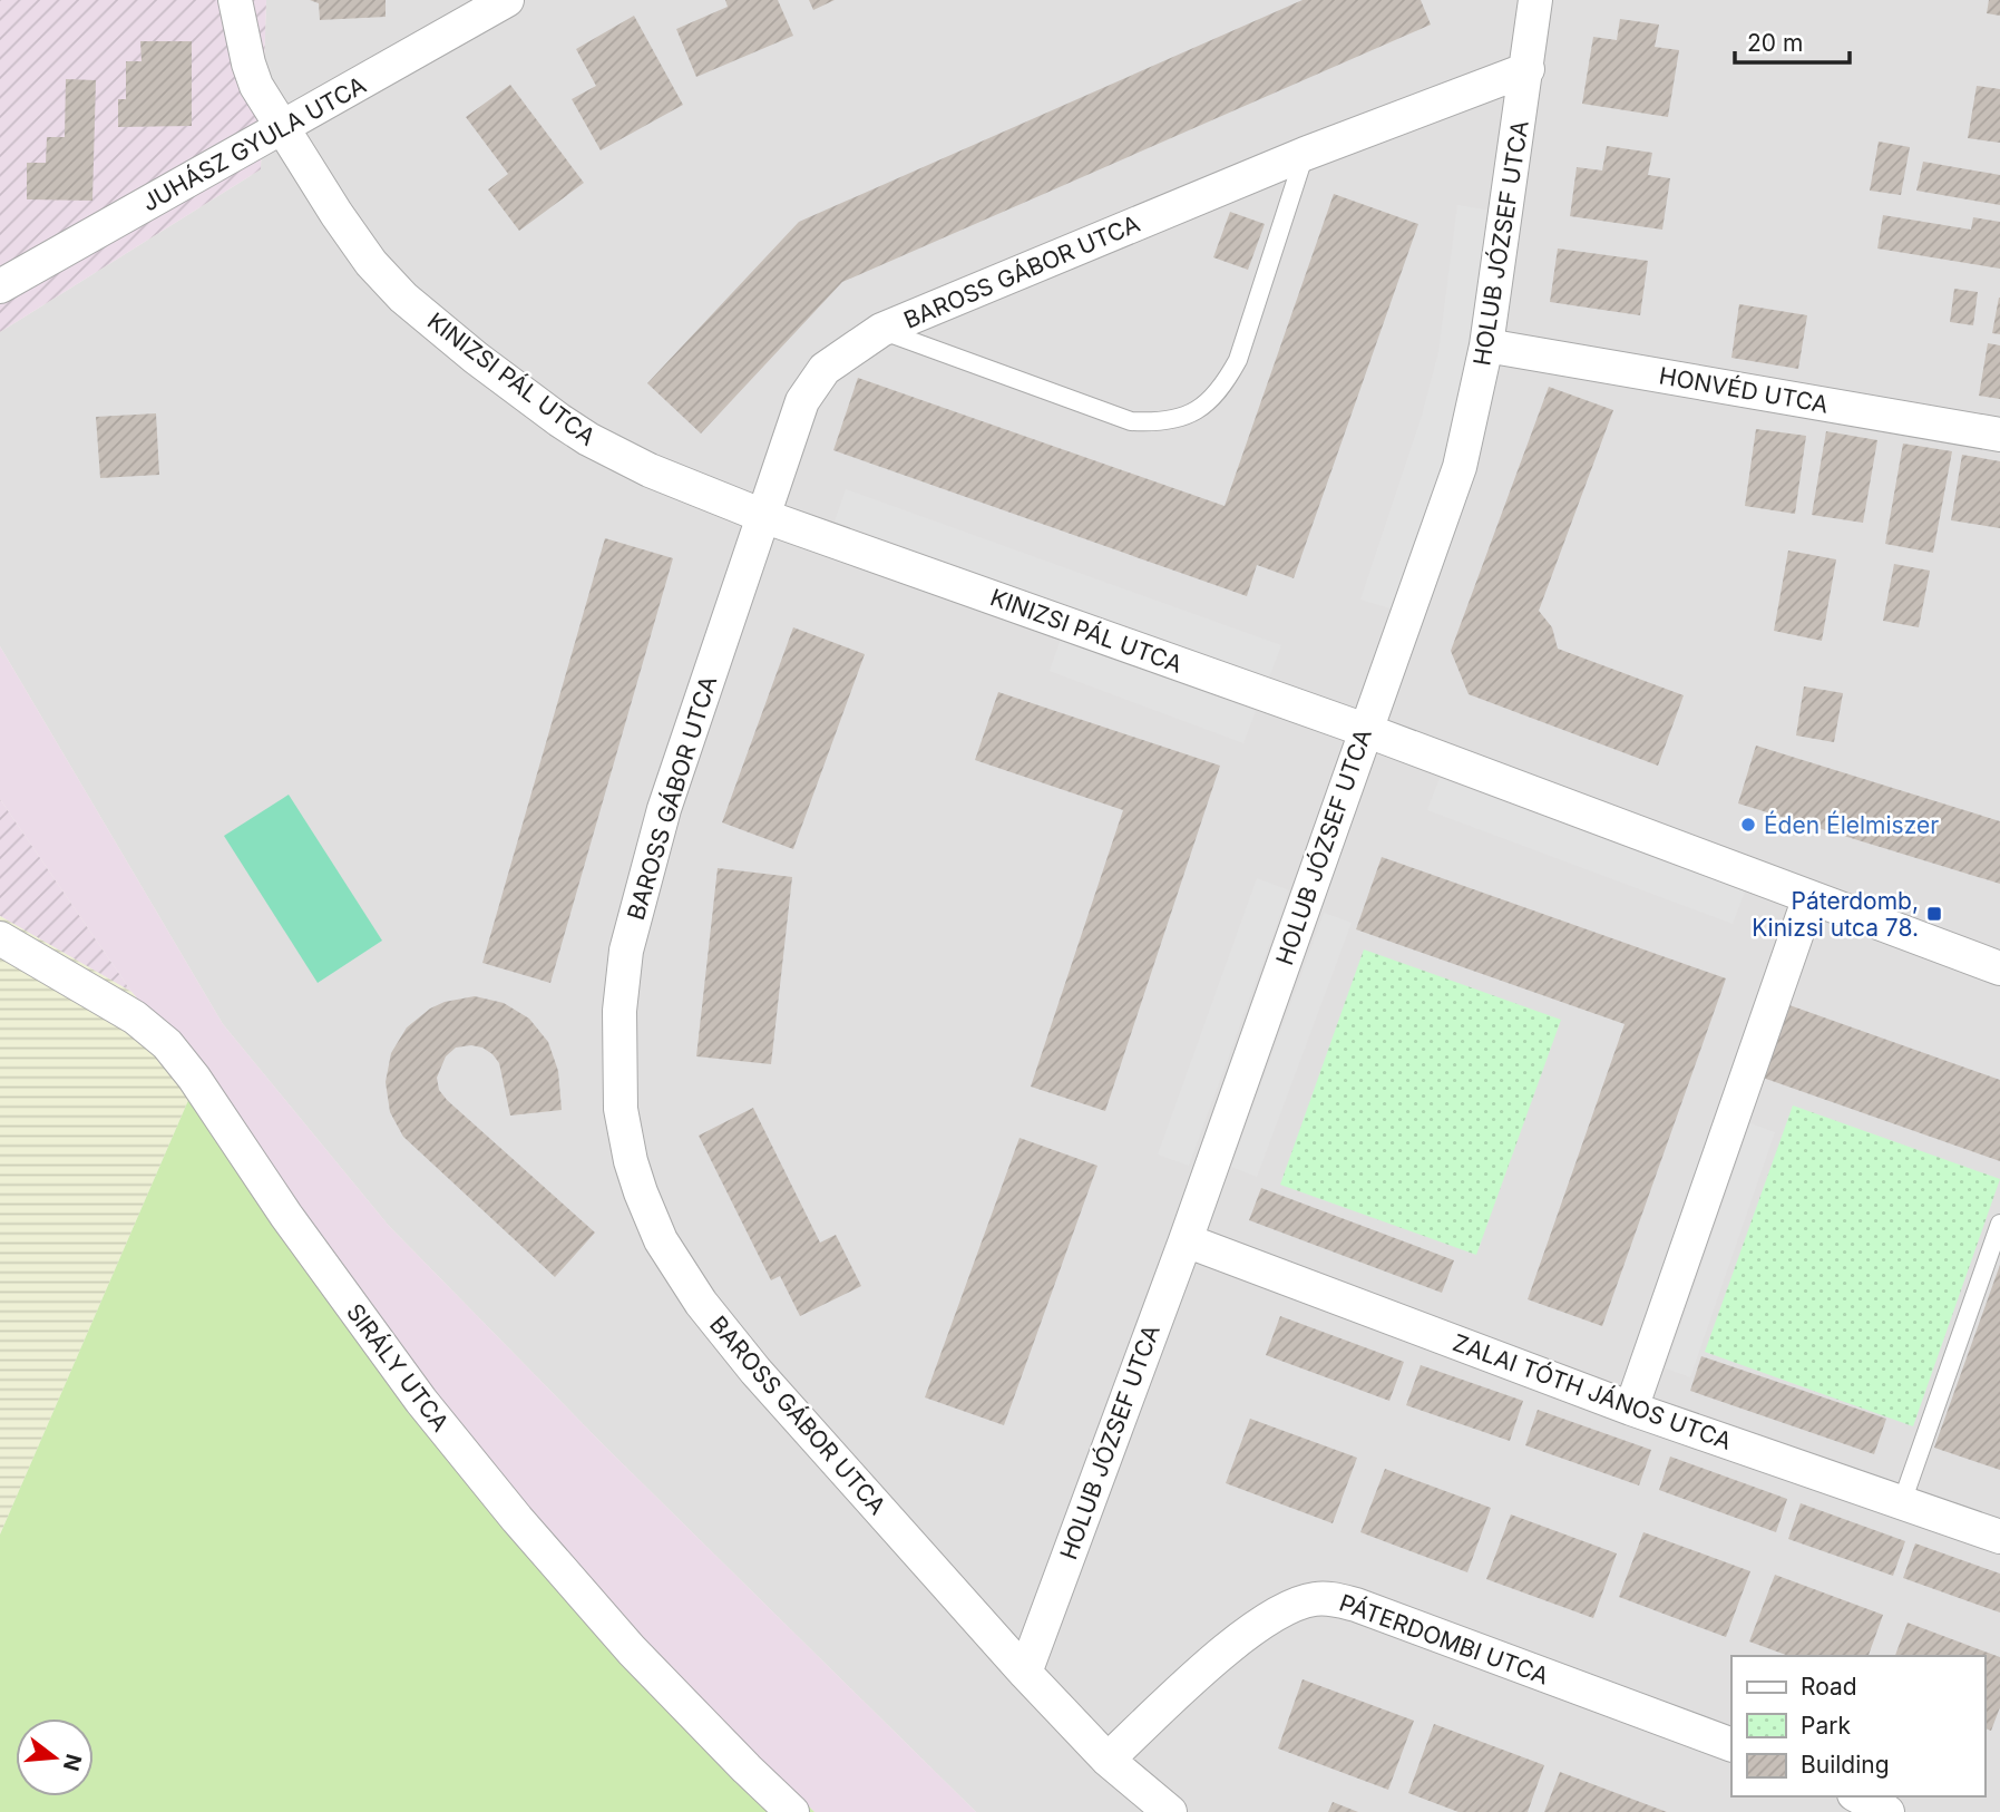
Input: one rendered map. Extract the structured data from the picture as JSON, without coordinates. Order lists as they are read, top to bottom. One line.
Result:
{"streets":{"street":["JUHÁSZ GYULA UTCA","HOLUB JÓZSEF UTCA","BAROSS GÁBOR UTCA","KINIZSI PÁL UTCA","HONVÉD UTCA","SIRÁLY UTCA","ZALAI TÓTH JÁNOS UTCA","PÁTERDOMBI UTCA"]},"crossings":[["JUHÁSZ GYULA UTCA","KINIZSI PÁL UTCA"],["HOLUB JÓZSEF UTCA","BAROSS GÁBOR UTCA"],["HOLUB JÓZSEF UTCA","KINIZSI PÁL UTCA"],["HOLUB JÓZSEF UTCA","HONVÉD UTCA"],["HOLUB JÓZSEF UTCA","ZALAI TÓTH JÁNOS UTCA"],["BAROSS GÁBOR UTCA","KINIZSI PÁL UTCA"],["BAROSS GÁBOR UTCA","PÁTERDOMBI UTCA"]],"places":{"other":["Éden Élelmiszer"],"transit":["Páterdomb, Kinizsi utca 78."]},"legend":["Road","Park","Building"],"scale_bar":"20 m","north":"right"}
